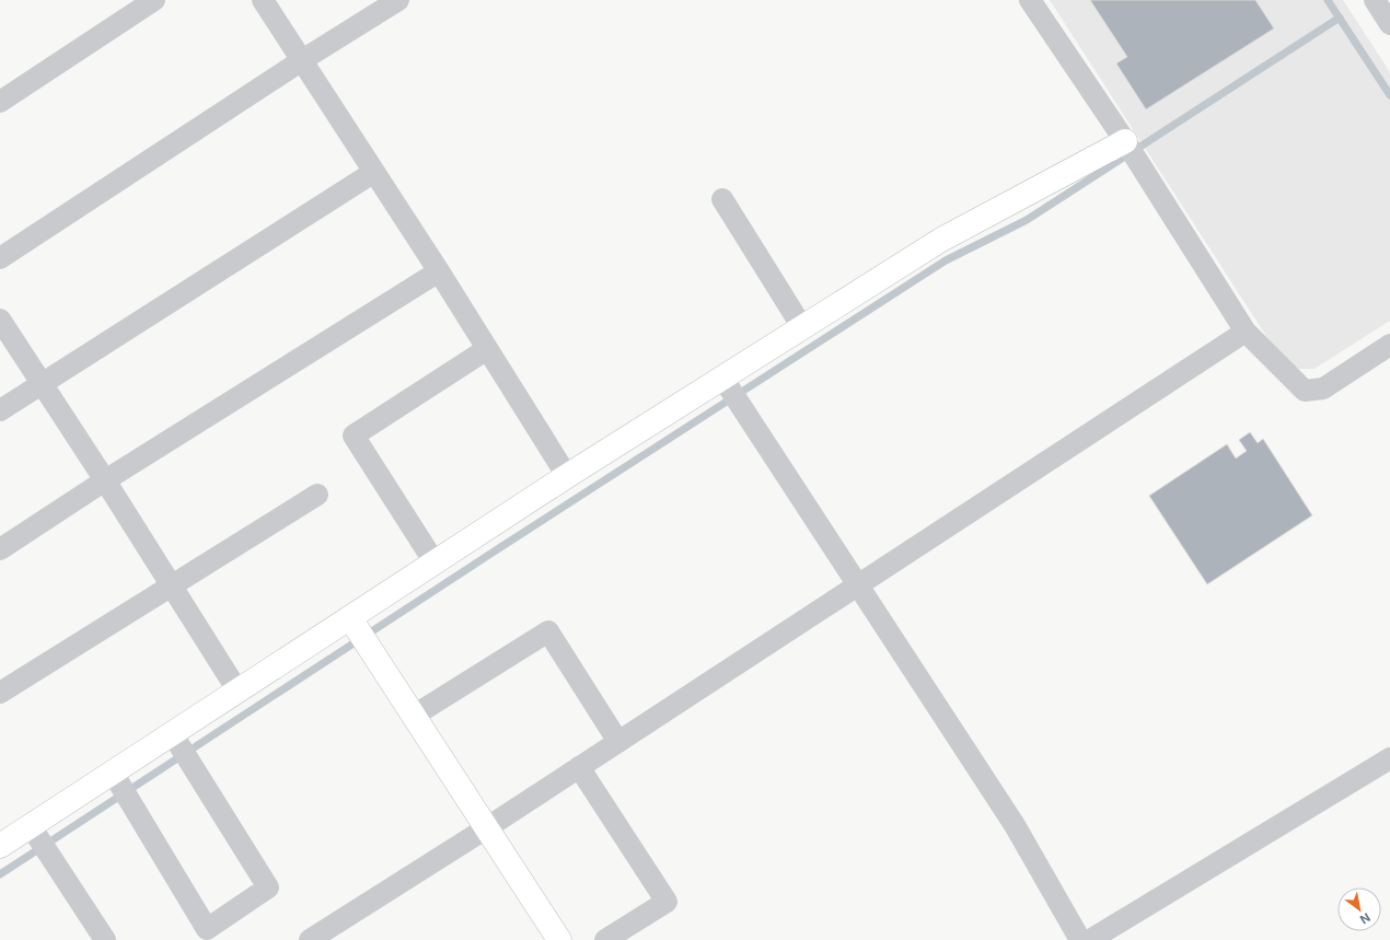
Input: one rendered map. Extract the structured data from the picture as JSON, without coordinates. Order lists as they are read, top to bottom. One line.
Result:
{"north":"bottom right"}
